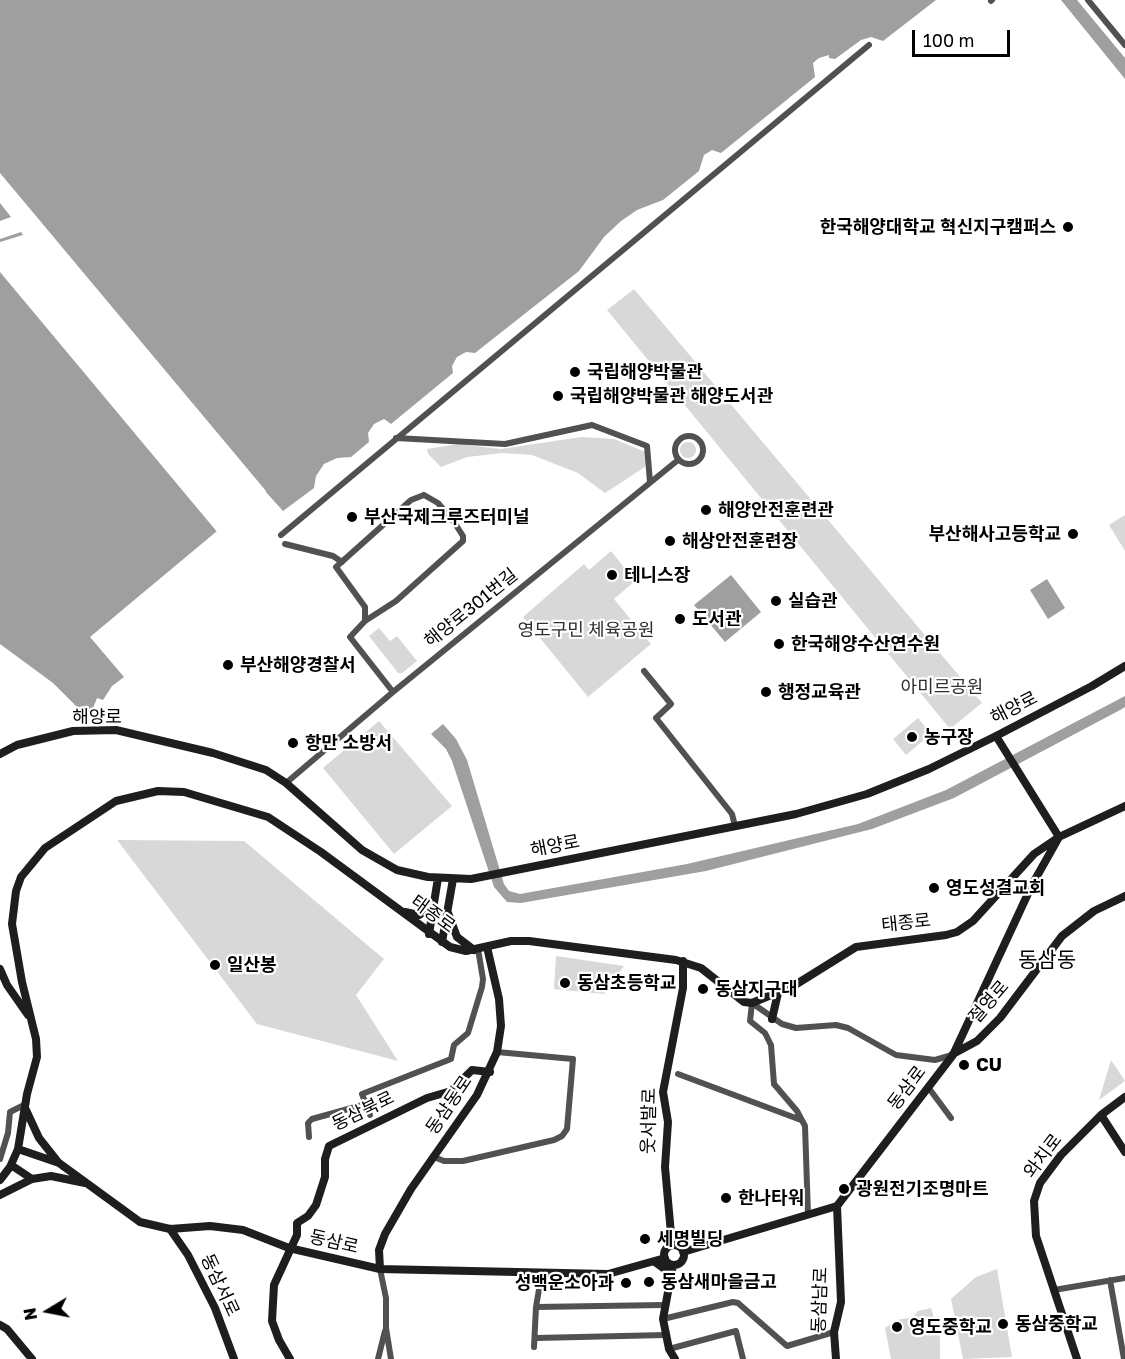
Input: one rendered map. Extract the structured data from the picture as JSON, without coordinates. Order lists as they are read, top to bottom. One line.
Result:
{"streets":{"main road":["해양로","태종로","절영로","동삼로","동삼동로","동삼북로","웃서발로","와치로","동삼서로","동삼남로"],"street":["해양로301번길"]},"crossings":[["해양로301번길","해양로"],["태종로","동삼로"],["태종로","동삼동로"],["태종로","웃서발로"],["절영로","동삼로"],["동삼로","동삼동로"],["동삼로","동삼북로"],["동삼로","웃서발로"],["동삼로","동삼서로"],["동삼로","동삼남로"],["동삼동로","동삼북로"]],"districts":["동삼동"],"parks":["영도구민 체육공원","아미르공원"],"places":["한국해양대학교 혁신지구캠퍼스","국립해양박물관","국립해양박물관 해양도서관","해양안전훈련관","부산국제크루즈터미널","부산해사고등학교","해상안전훈련장","테니스장","실습관","도서관","한국해양수산연수원","부산해양경찰서","행정교육관","농구장","항만 소방서","영도성결교회","일산봉","동삼초등학교","동삼지구대","CU","광원전기조명마트","한나타워","세명빌딩","동삼새마을금고","성백운소아과","동삼중학교","영도중학교"],"scale_bar":"100 m","north":"left"}
